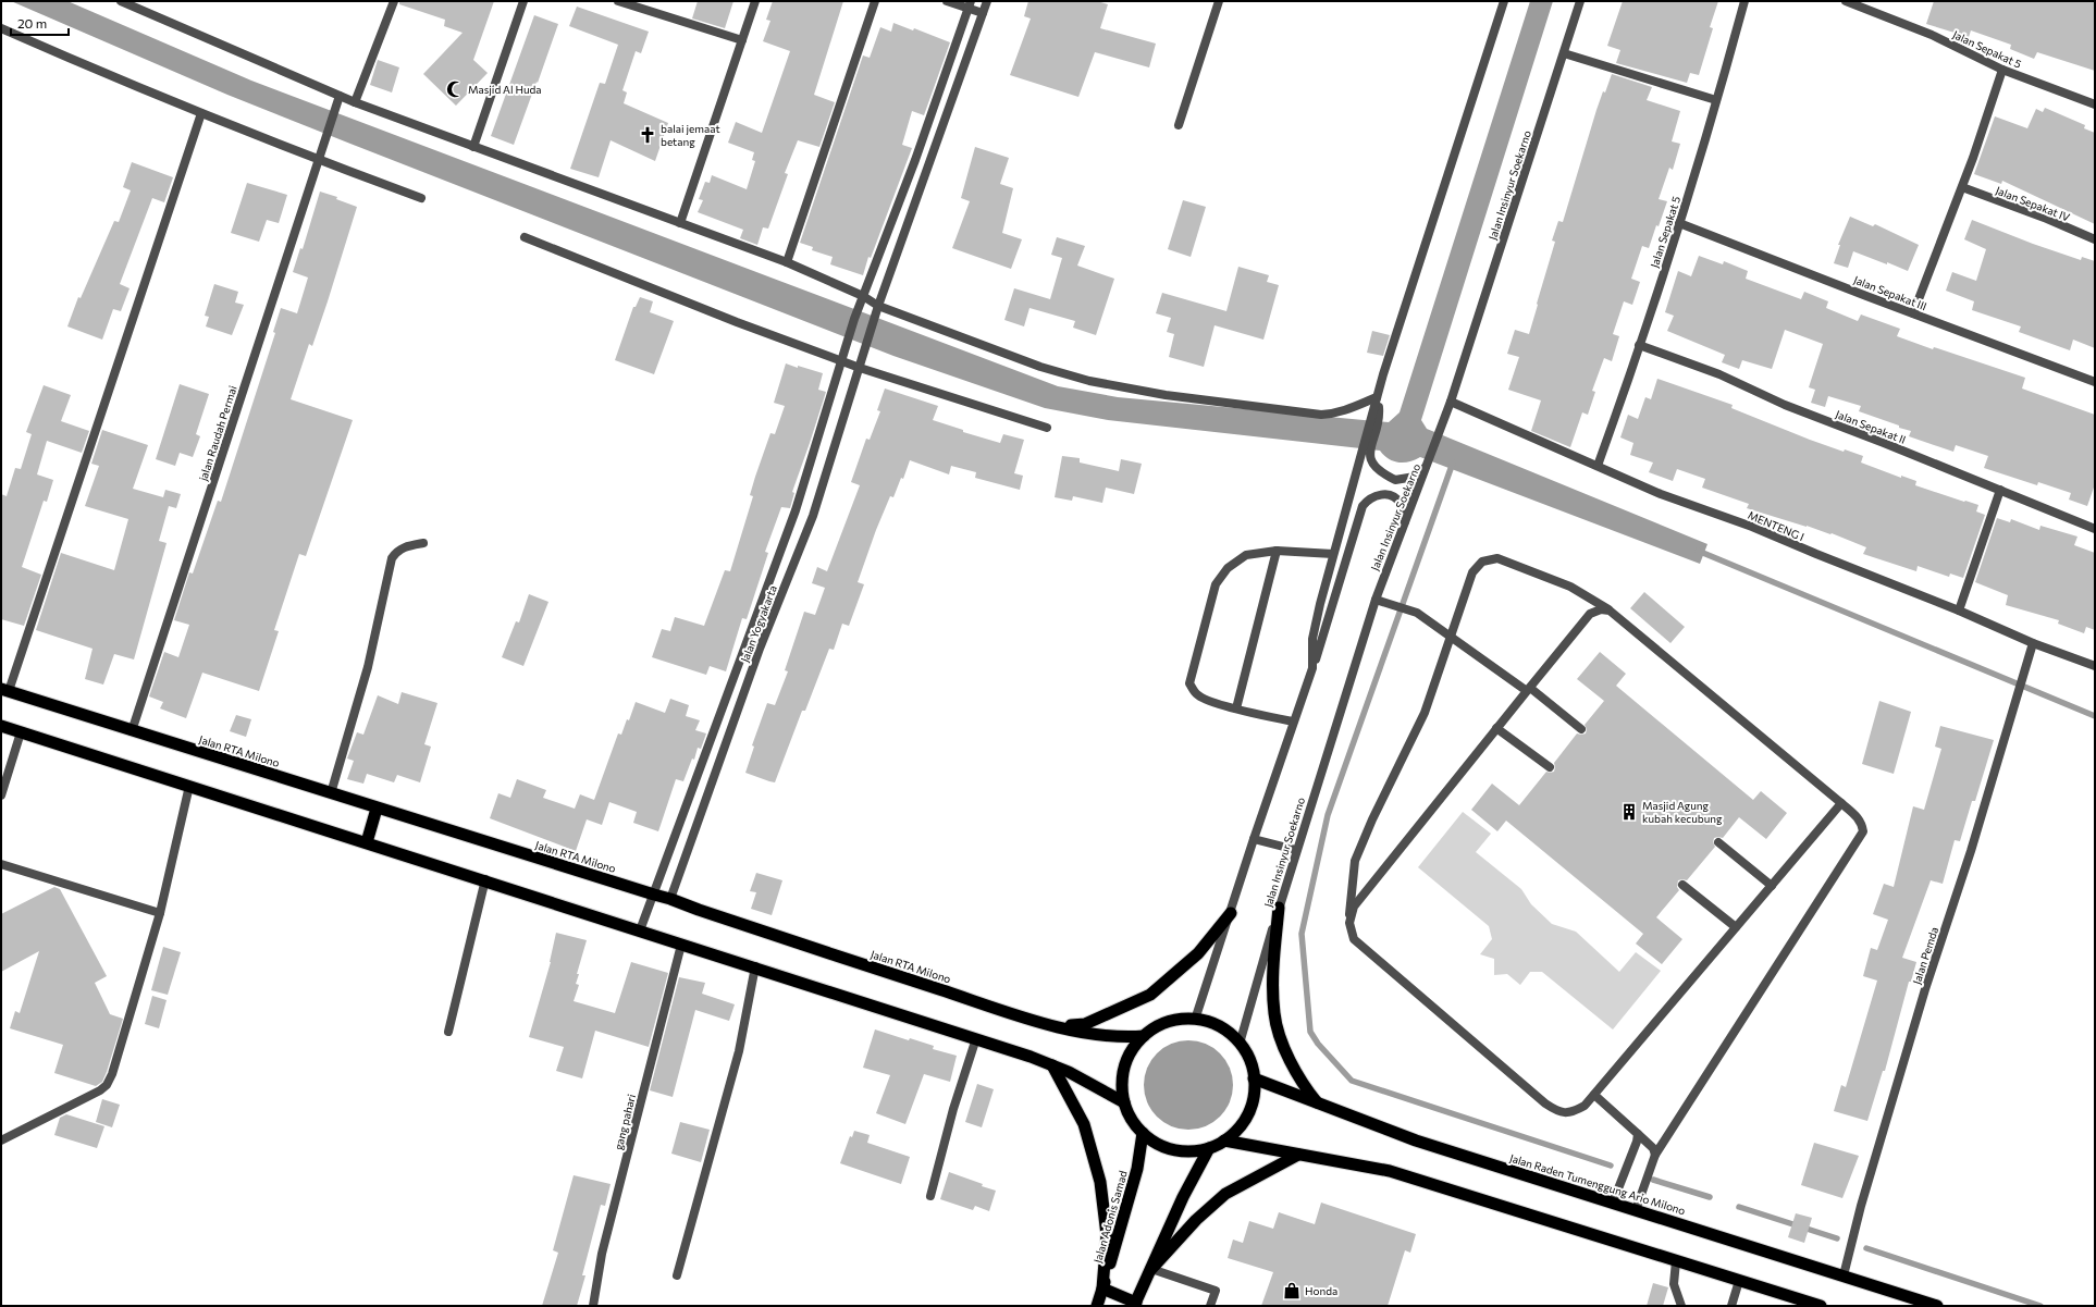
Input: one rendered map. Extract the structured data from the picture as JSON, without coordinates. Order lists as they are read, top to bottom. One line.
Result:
{"streets":{"highway":["Jalan RTA Milono","Jalan Raden Tumenggung Ario Milono","Jalan Adonis Samad"],"street":["Jalan Sepakat 5","Jalan Insinyur Soekarno","Jalan Sepakat IV","Jalan Sepakat III","Jalan Sepakat II","jalan Raudah Permai","MENTENG I","Jalan Yogyakarta","Jalan Pemda","gang pahari"]},"crossings":[["Jalan Sepakat 5","Jalan Sepakat III"],["Jalan Sepakat 5","Jalan Sepakat II"],["Jalan Sepakat 5","MENTENG I"],["Jalan Insinyur Soekarno","MENTENG I"],["Jalan Insinyur Soekarno","Jalan RTA Milono"],["Jalan Insinyur Soekarno","Jalan Raden Tumenggung Ario Milono"],["Jalan Insinyur Soekarno","Jalan Adonis Samad"],["jalan Raudah Permai","Jalan RTA Milono"],["MENTENG I","Jalan Pemda"],["Jalan Yogyakarta","Jalan RTA Milono"],["Jalan RTA Milono","Jalan Raden Tumenggung Ario Milono"],["Jalan RTA Milono","Jalan Adonis Samad"],["Jalan Pemda","Jalan Raden Tumenggung Ario Milono"],["Jalan Raden Tumenggung Ario Milono","Jalan Adonis Samad"]],"places":{"mosque":["Masjid Al Huda"],"church":["balai jemaat betang"],"building":["Masjid Agung kubah kecubung"],"shop":["Honda"]},"scale_bar":"20 m"}
